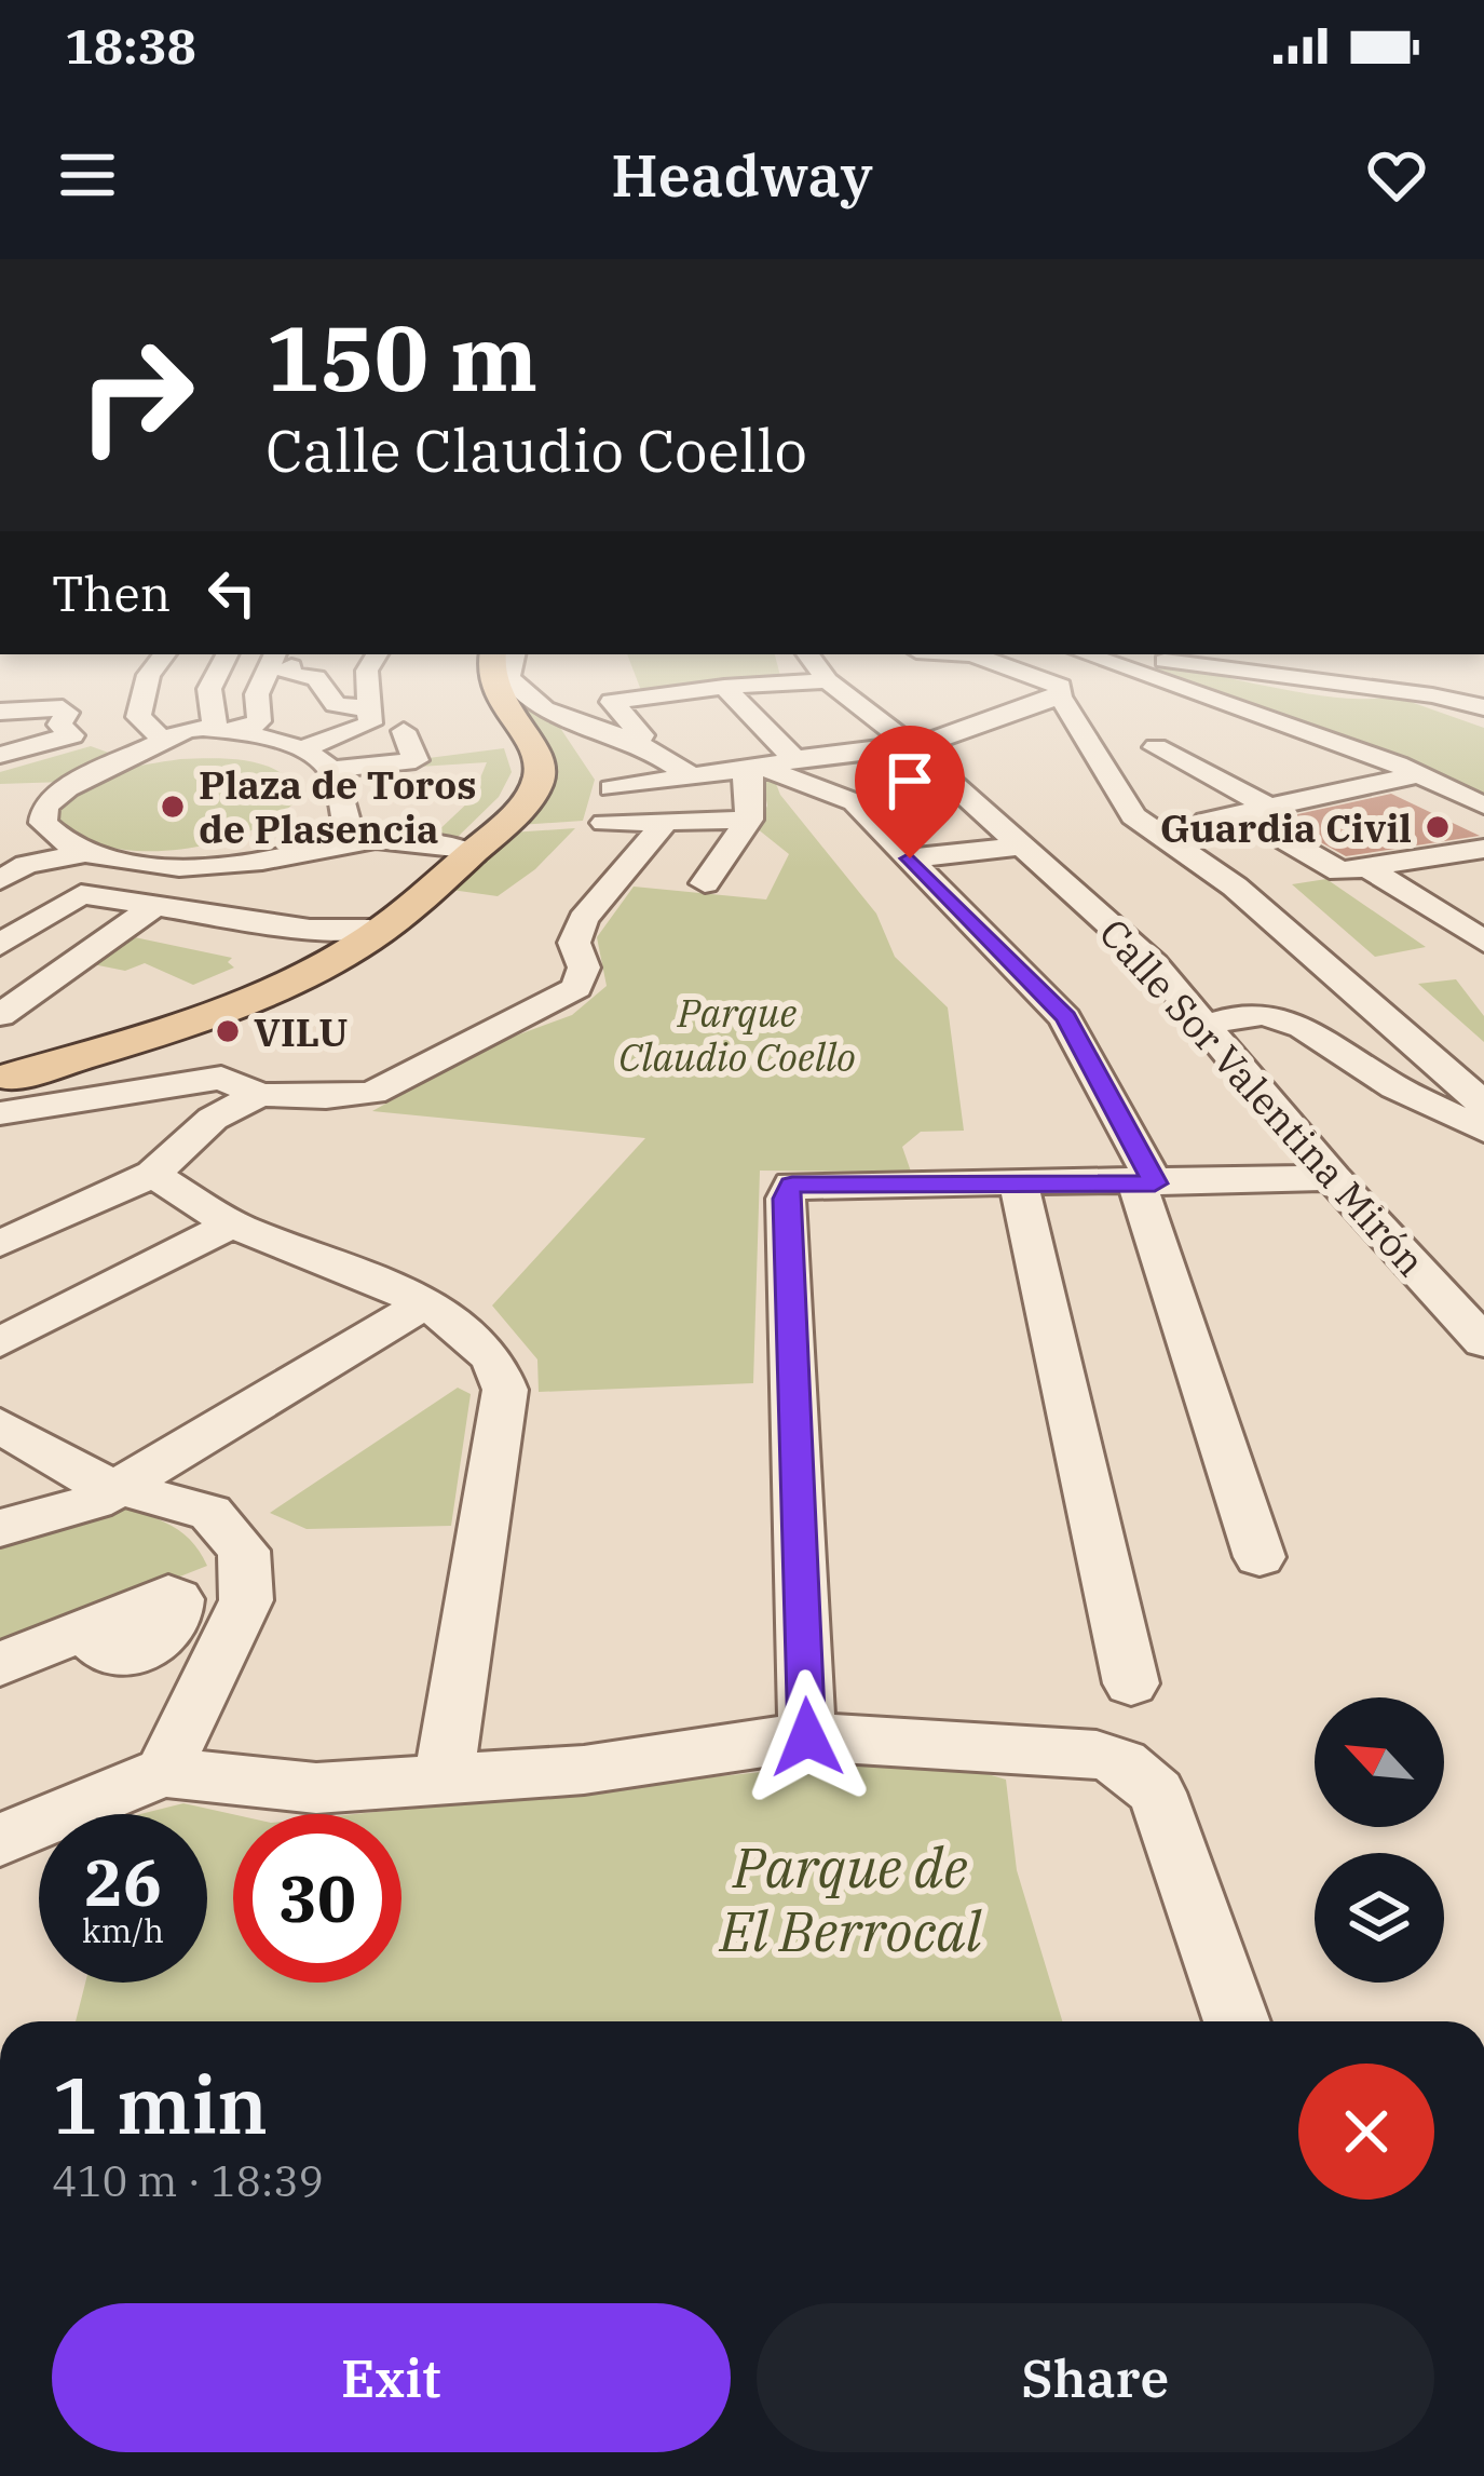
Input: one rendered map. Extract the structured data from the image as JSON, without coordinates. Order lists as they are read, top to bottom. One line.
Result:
{"streets":{"street":["Calle Sor Valentina Mirón"]},"parks":["Parque Claudio Coello","Parque de El Berrocal"],"places":["Plaza de Toros de Plasencia","Guardia Civil","VILU"],"north":"top left","page":{"status":"18:38","header":"Headway","turn":["150 m","Calle Claudio Coello"],"then":"Then","speed":"26 km/h","limit":"30","heading":["1 min","410 m · 18:39"],"buttons":["Exit","Share"]}}
